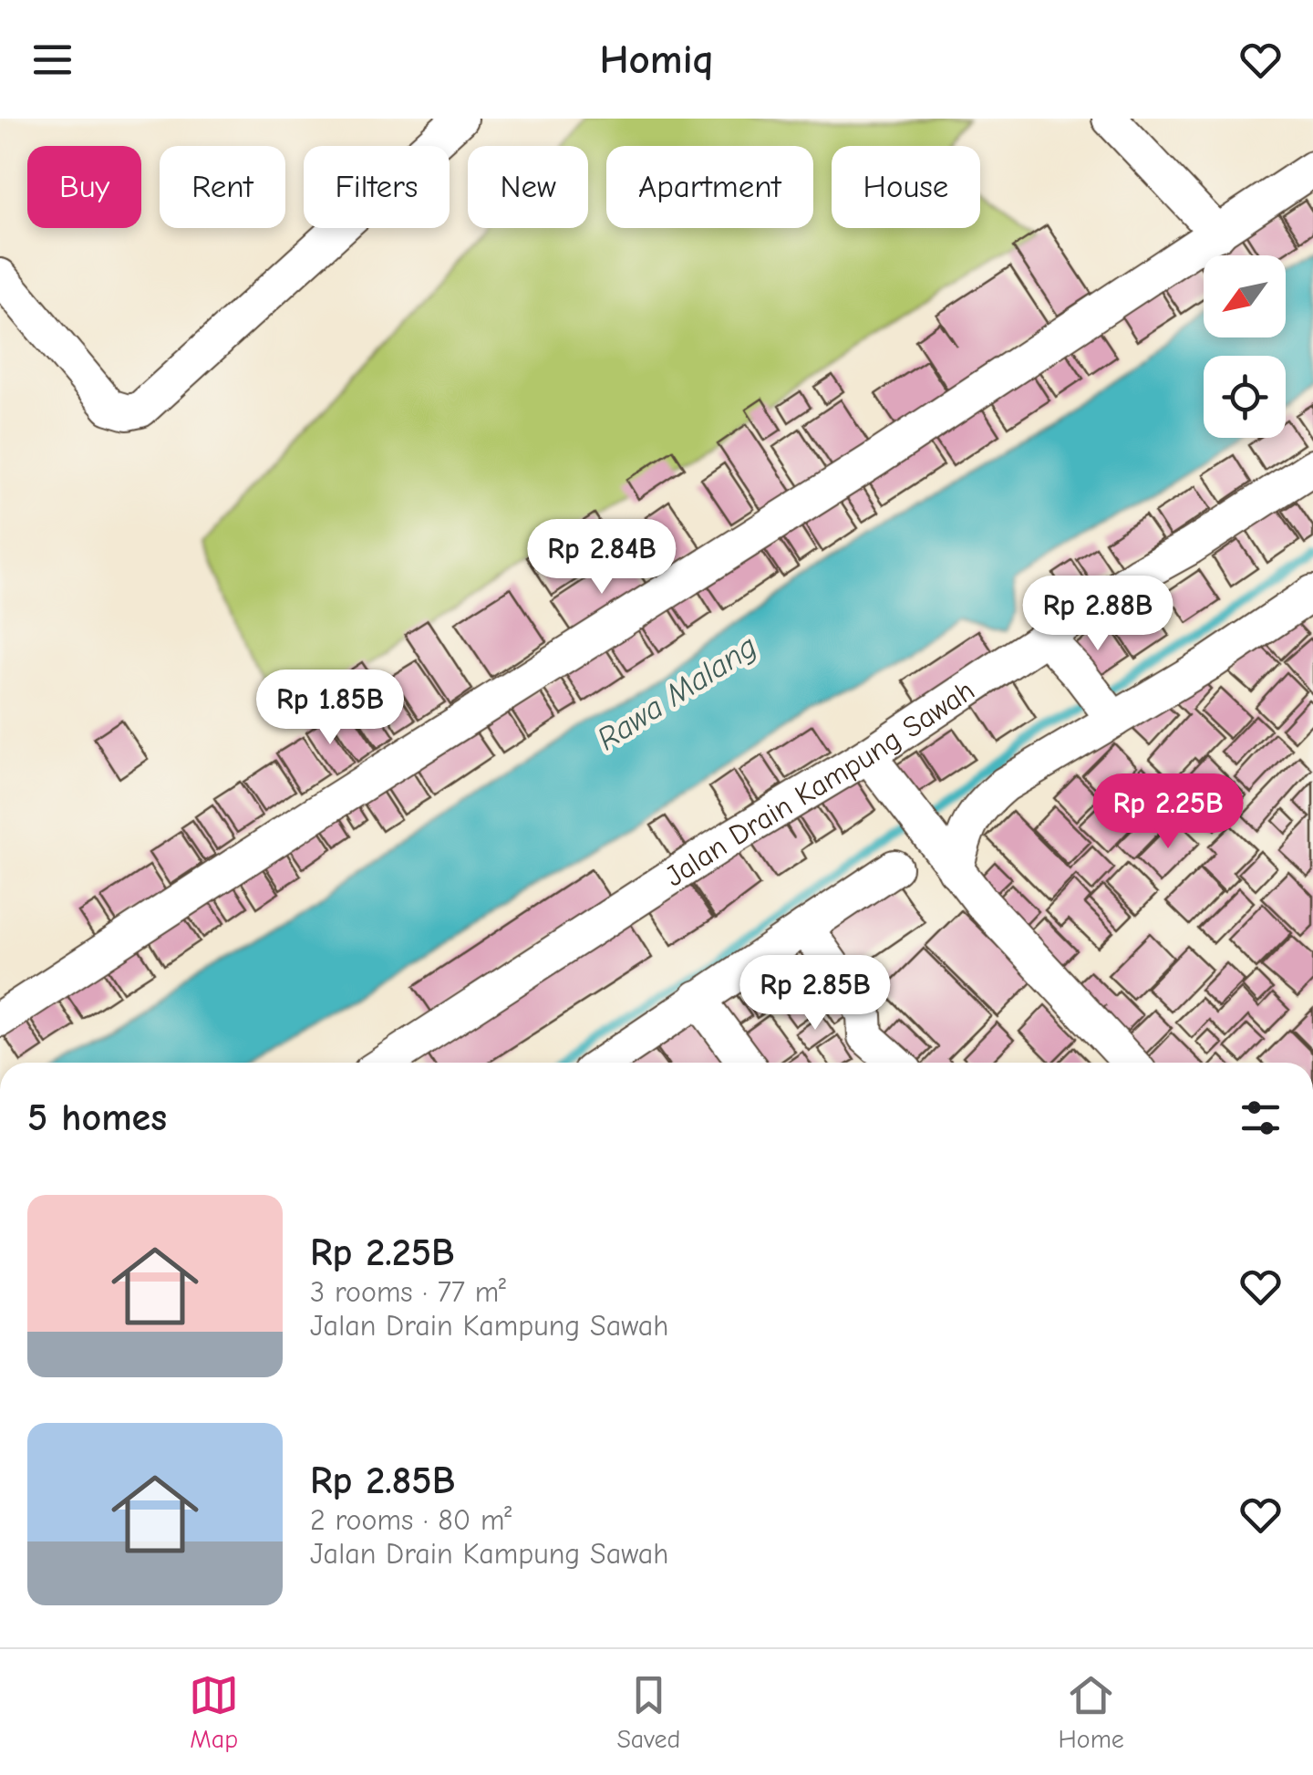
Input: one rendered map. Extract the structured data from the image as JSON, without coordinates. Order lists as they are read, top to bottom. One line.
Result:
{"streets":{"street":["Jalan Drain Kampung Sawah"]},"water":["Rawa Malang"],"north":"bottom left","page":{"header":"Homiq","chip":["Buy","Rent","Filters","New","Apartment","House"],"price":["Rp 2.84B","Rp 2.88B","Rp 1.85B","Rp 2.25B","Rp 2.85B"],"heading":"5 homes","list":[{"name":"Rp 2.25B","note":"3 rooms · 77 m² · Jalan Drain Kampung Sawah"},{"name":"Rp 2.85B","note":"2 rooms · 80 m² · Jalan Drain Kampung Sawah"}],"tabs":["Map","Saved","Home"]}}
